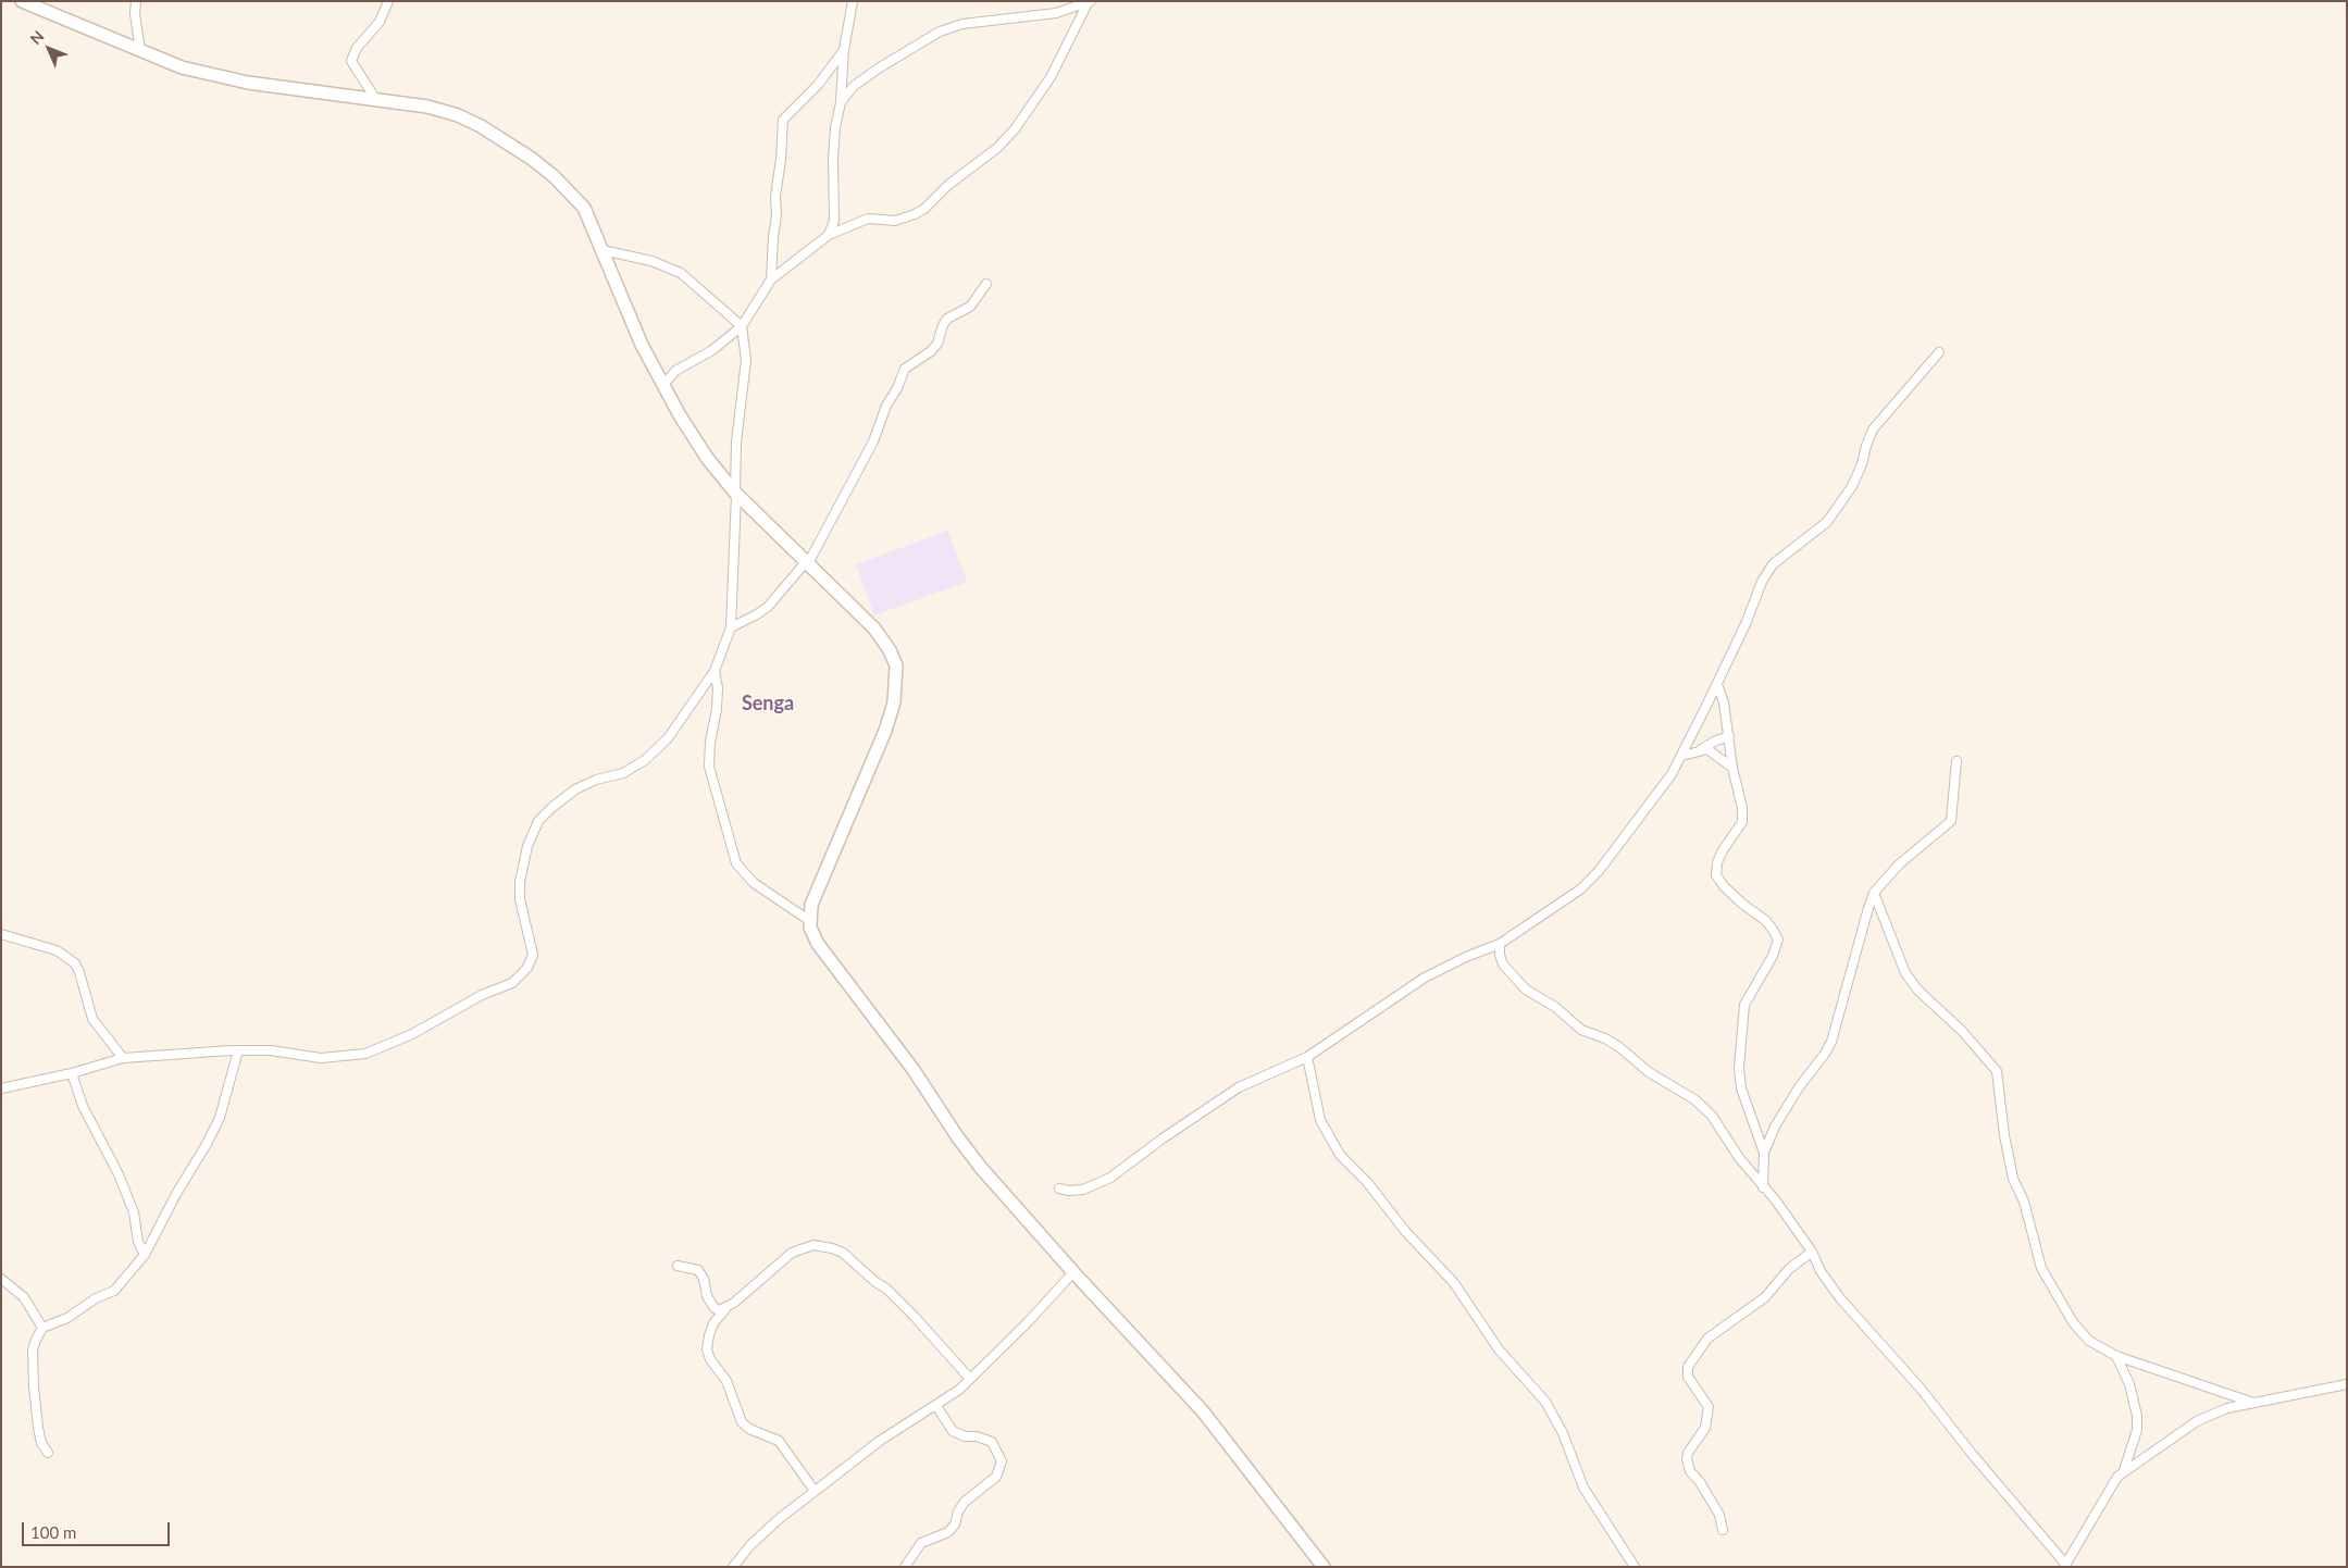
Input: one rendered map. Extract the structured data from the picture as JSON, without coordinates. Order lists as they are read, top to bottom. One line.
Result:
{"districts":["Senga"],"scale_bar":"100 m","north":"top left"}
